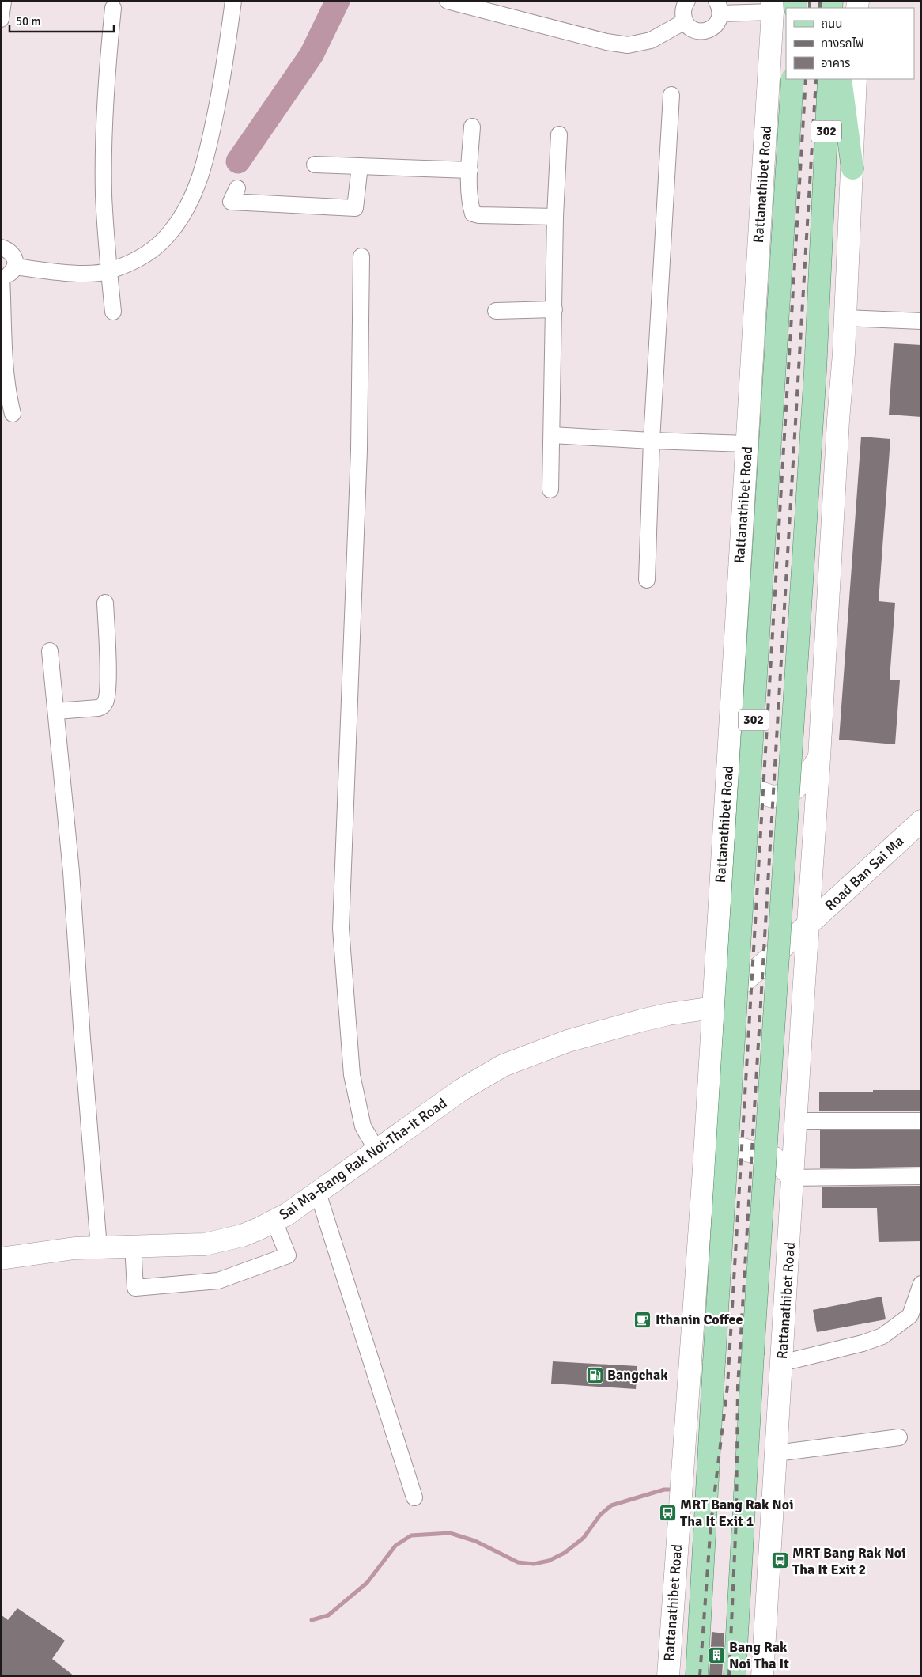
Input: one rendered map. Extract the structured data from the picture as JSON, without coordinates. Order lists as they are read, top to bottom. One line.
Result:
{"streets":{"main road":["302","Rattanathibet Road","Road Ban Sai Ma","Sai Ma-Bang Rak Noi-Tha-it Road"]},"crossings":[["Rattanathibet Road","Road Ban Sai Ma"],["Rattanathibet Road","Sai Ma-Bang Rak Noi-Tha-it Road"]],"places":{"cafe":["Ithanin Coffee"],"fuel station":["Bangchak"],"bus stop":["MRT Bang Rak Noi Tha It Exit 1","MRT Bang Rak Noi Tha It Exit 2"],"building":["Bang Rak Noi Tha It"]},"legend":["ถนน","ทางรถไฟ","อาคาร"],"scale_bar":"50 m"}
